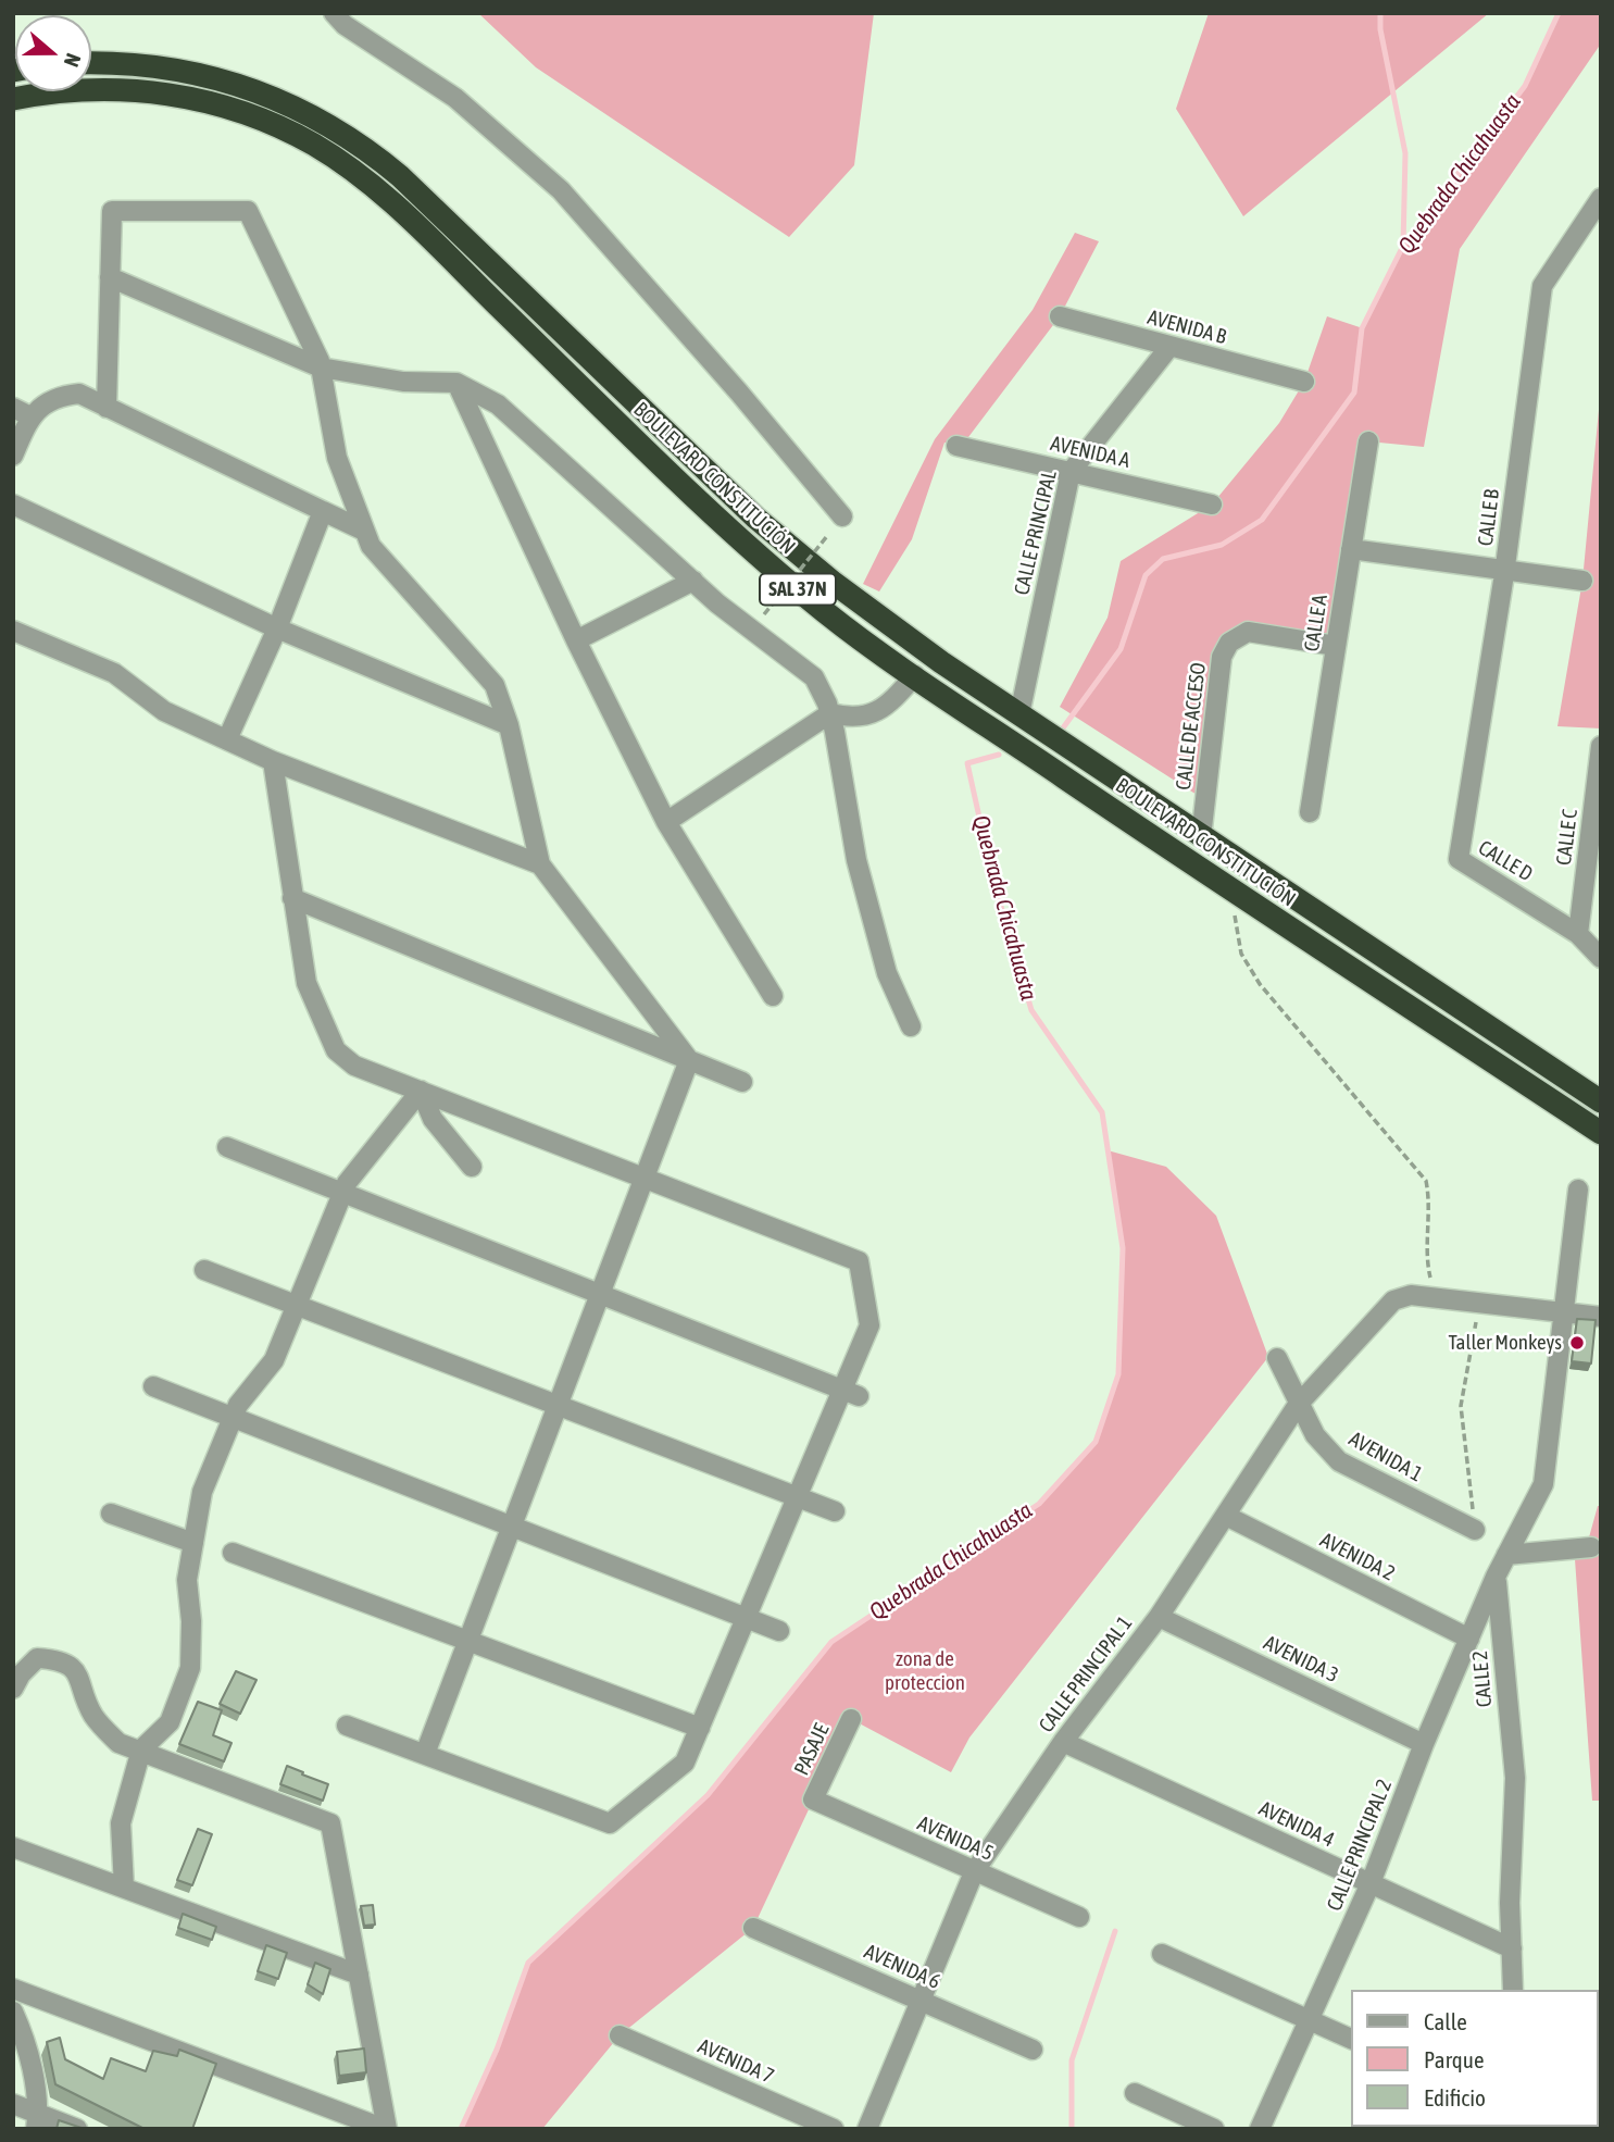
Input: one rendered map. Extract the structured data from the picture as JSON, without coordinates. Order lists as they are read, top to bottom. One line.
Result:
{"streets":{"highway":["BOULEVARD CONSTITUCIÓN","SAL 37N"],"street":["AVENIDA B","AVENIDA A","CALLE B","CALLE PRINCIPAL","CALLE A","CALLE DE ACCESO","CALLE C","CALLE D","AVENIDA 1","AVENIDA 2","AVENIDA 3","CALLE PRINCIPAL 1","CALLE 2","PASAJE","AVENIDA 4","AVENIDA 5","CALLE PRINCIPAL 2","AVENIDA 6","AVENIDA 7"]},"crossings":[["AVENIDA B","CALLE PRINCIPAL"],["AVENIDA A","CALLE PRINCIPAL"],["BOULEVARD CONSTITUCIÓN","CALLE PRINCIPAL"],["BOULEVARD CONSTITUCIÓN","CALLE DE ACCESO"],["CALLE B","CALLE D"],["CALLE A","CALLE DE ACCESO"],["CALLE C","CALLE D"],["AVENIDA 1","CALLE PRINCIPAL 1"],["AVENIDA 2","CALLE PRINCIPAL 1"],["AVENIDA 2","CALLE PRINCIPAL 2"],["AVENIDA 3","CALLE PRINCIPAL 1"],["AVENIDA 3","CALLE PRINCIPAL 2"],["CALLE PRINCIPAL 1","AVENIDA 4"],["CALLE PRINCIPAL 1","AVENIDA 5"],["CALLE PRINCIPAL 1","AVENIDA 6"],["CALLE 2","AVENIDA 4"],["CALLE 2","CALLE PRINCIPAL 2"],["PASAJE","AVENIDA 5"],["AVENIDA 4","CALLE PRINCIPAL 2"]],"water":["Quebrada Chicahuasta"],"parks":["zona de proteccion"],"places":["Taller Monkeys"],"legend":["Calle","Parque","Edificio"],"north":"right"}
